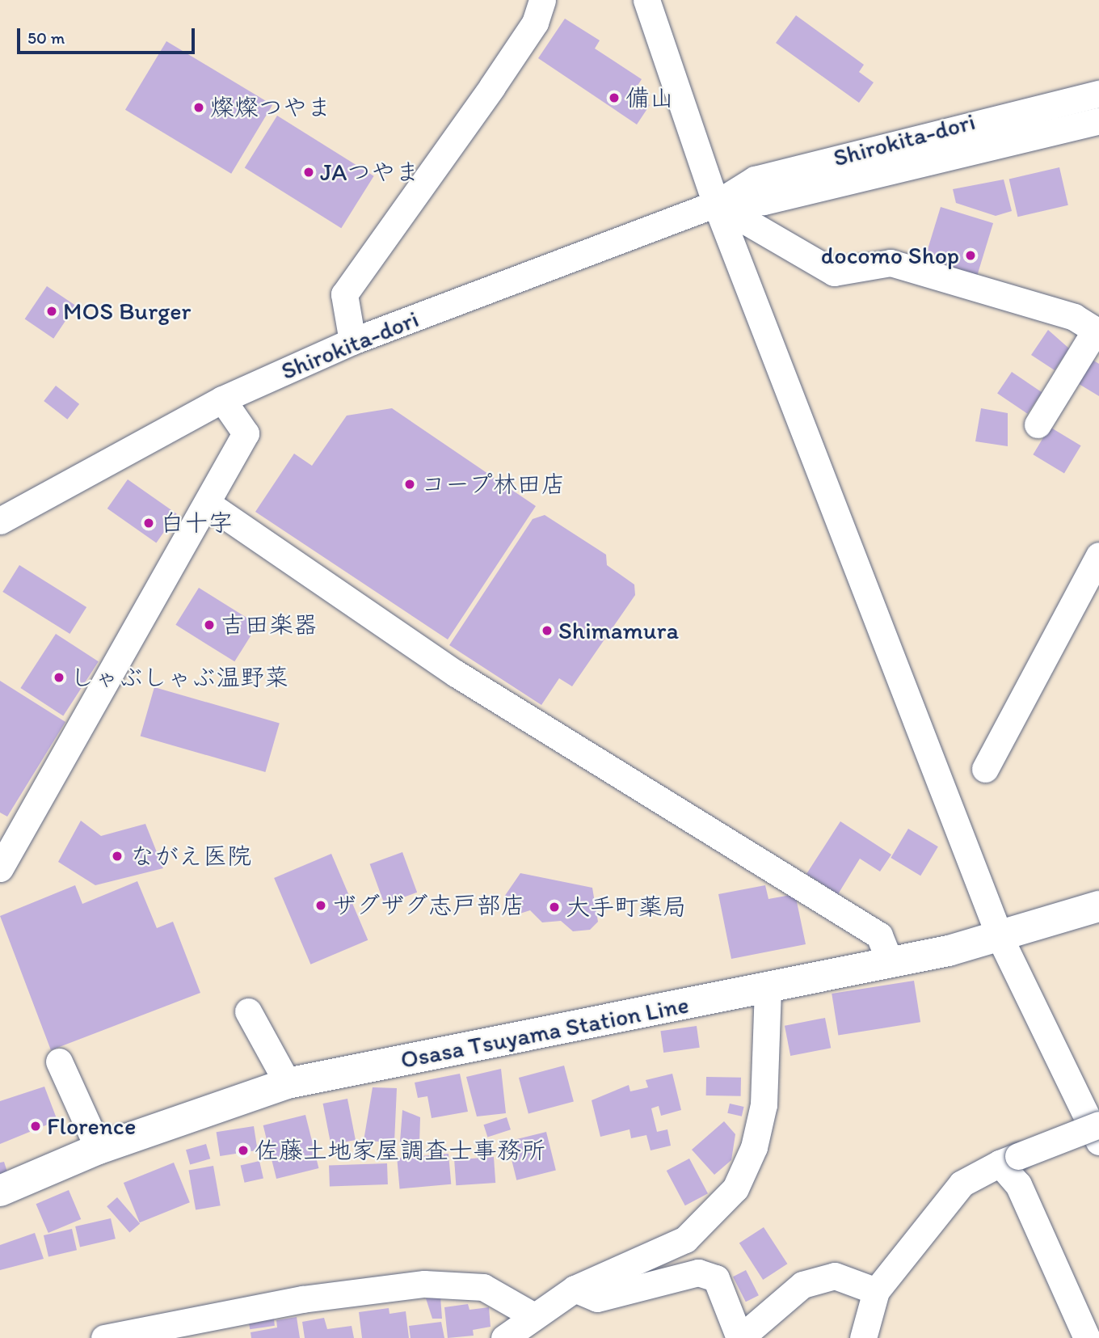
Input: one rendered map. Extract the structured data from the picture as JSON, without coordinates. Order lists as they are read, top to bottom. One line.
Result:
{"streets":{"main road":["Osasa Tsuyama Station Line"],"street":["Shirokita-dori"]},"places":["備山","燦燦つやま","JAつやま","docomo Shop","MOS Burger","コープ林田店","白十字","吉田楽器","Shimamura","しゃぶしゃぶ温野菜","ながえ医院","ザグザグ志戸部店","大手町薬局","Florence","佐藤土地家屋調査士事務所"],"scale_bar":"50 m"}
